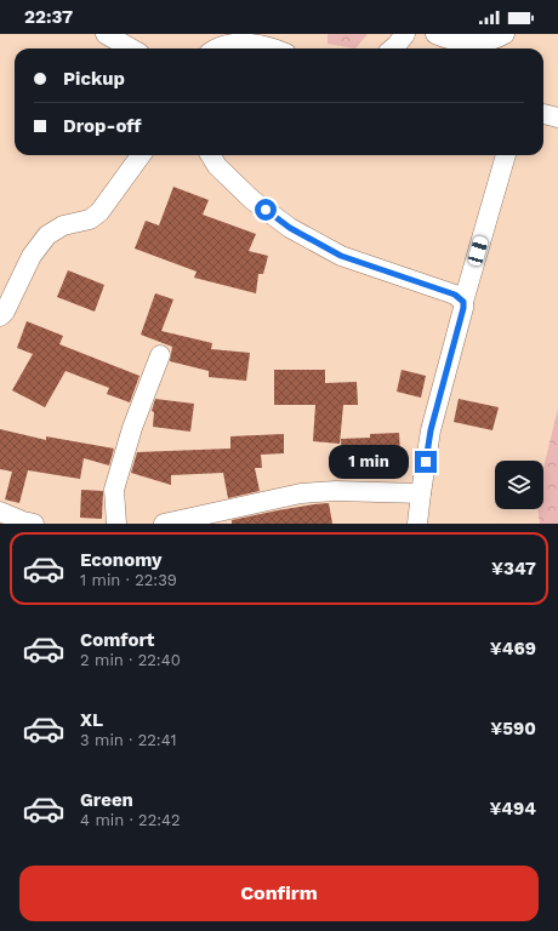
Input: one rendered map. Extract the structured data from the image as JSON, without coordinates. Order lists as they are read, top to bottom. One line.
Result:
{"page":{"status":"22:37","banner":["Pickup","Drop-off"],"bubble":"1 min","list":[{"name":"Economy","note":"1 min · 22:39","value":"¥347"},{"name":"Comfort","note":"2 min · 22:40","value":"¥469"},{"name":"XL","note":"3 min · 22:41","value":"¥590"},{"name":"Green","note":"4 min · 22:42","value":"¥494"}],"buttons":"Confirm"}}
